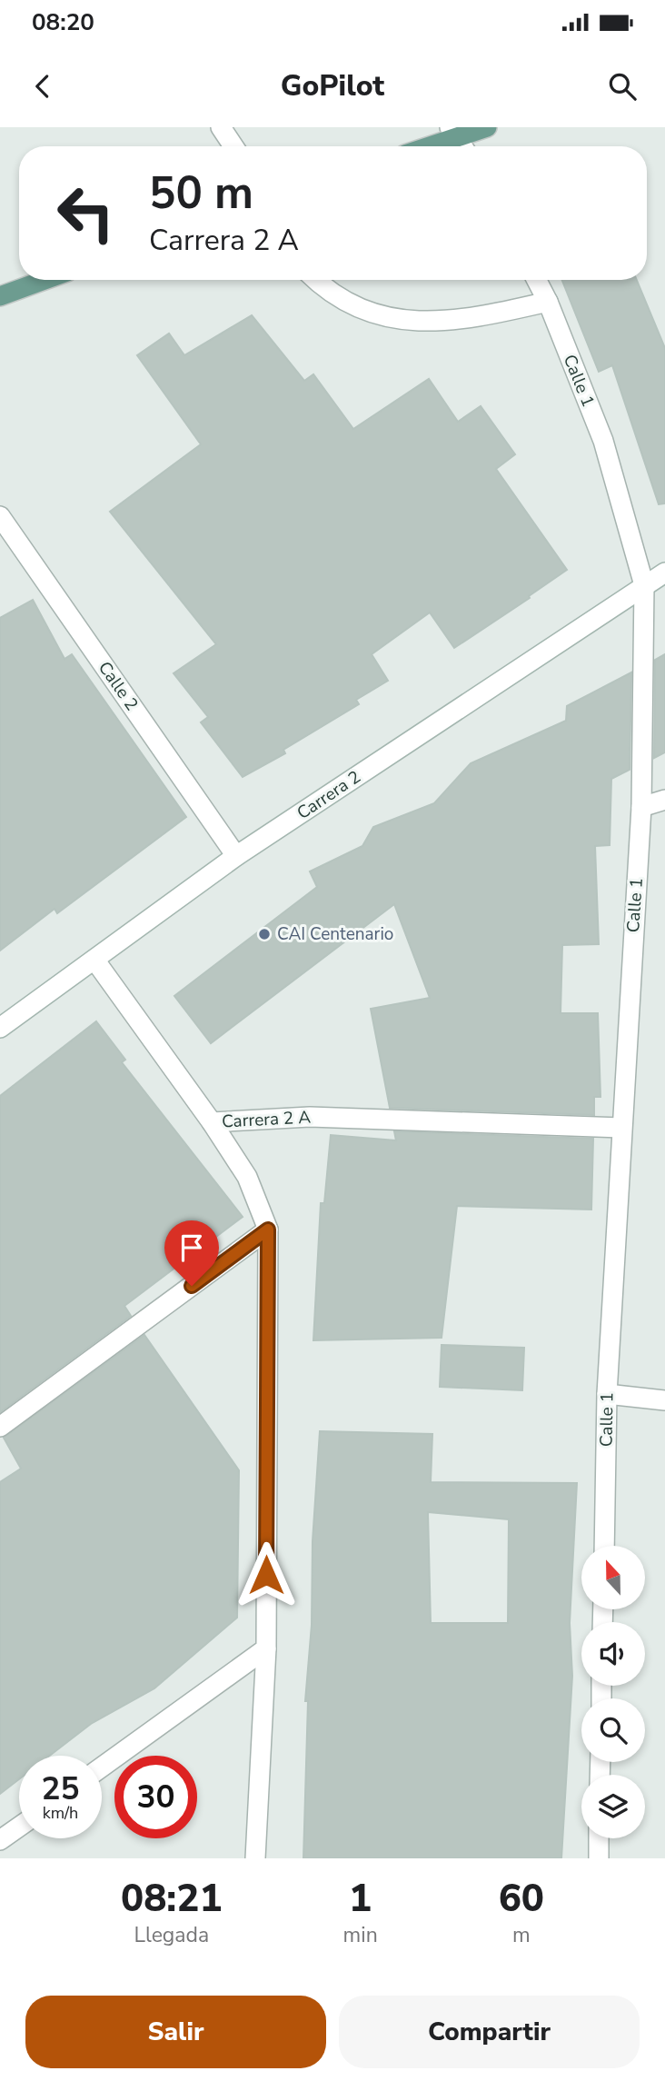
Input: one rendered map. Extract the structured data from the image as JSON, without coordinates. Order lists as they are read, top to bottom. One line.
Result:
{"streets":{"street":["Calle 1","Calle 2","Carrera 2","Carrera 2 A"]},"crossings":[["Calle 1","Carrera 2"],["Calle 1","Carrera 2 A"],["Calle 2","Carrera 2"]],"places":["CAI Centenario"],"north":"top","page":{"status":"08:20","header":"GoPilot","turn":["50 m","Carrera 2 A"],"speed":"25 km/h","limit":"30","eta":["08:21","Llegada","1","min","60","m"],"buttons":["Salir","Compartir"]}}
